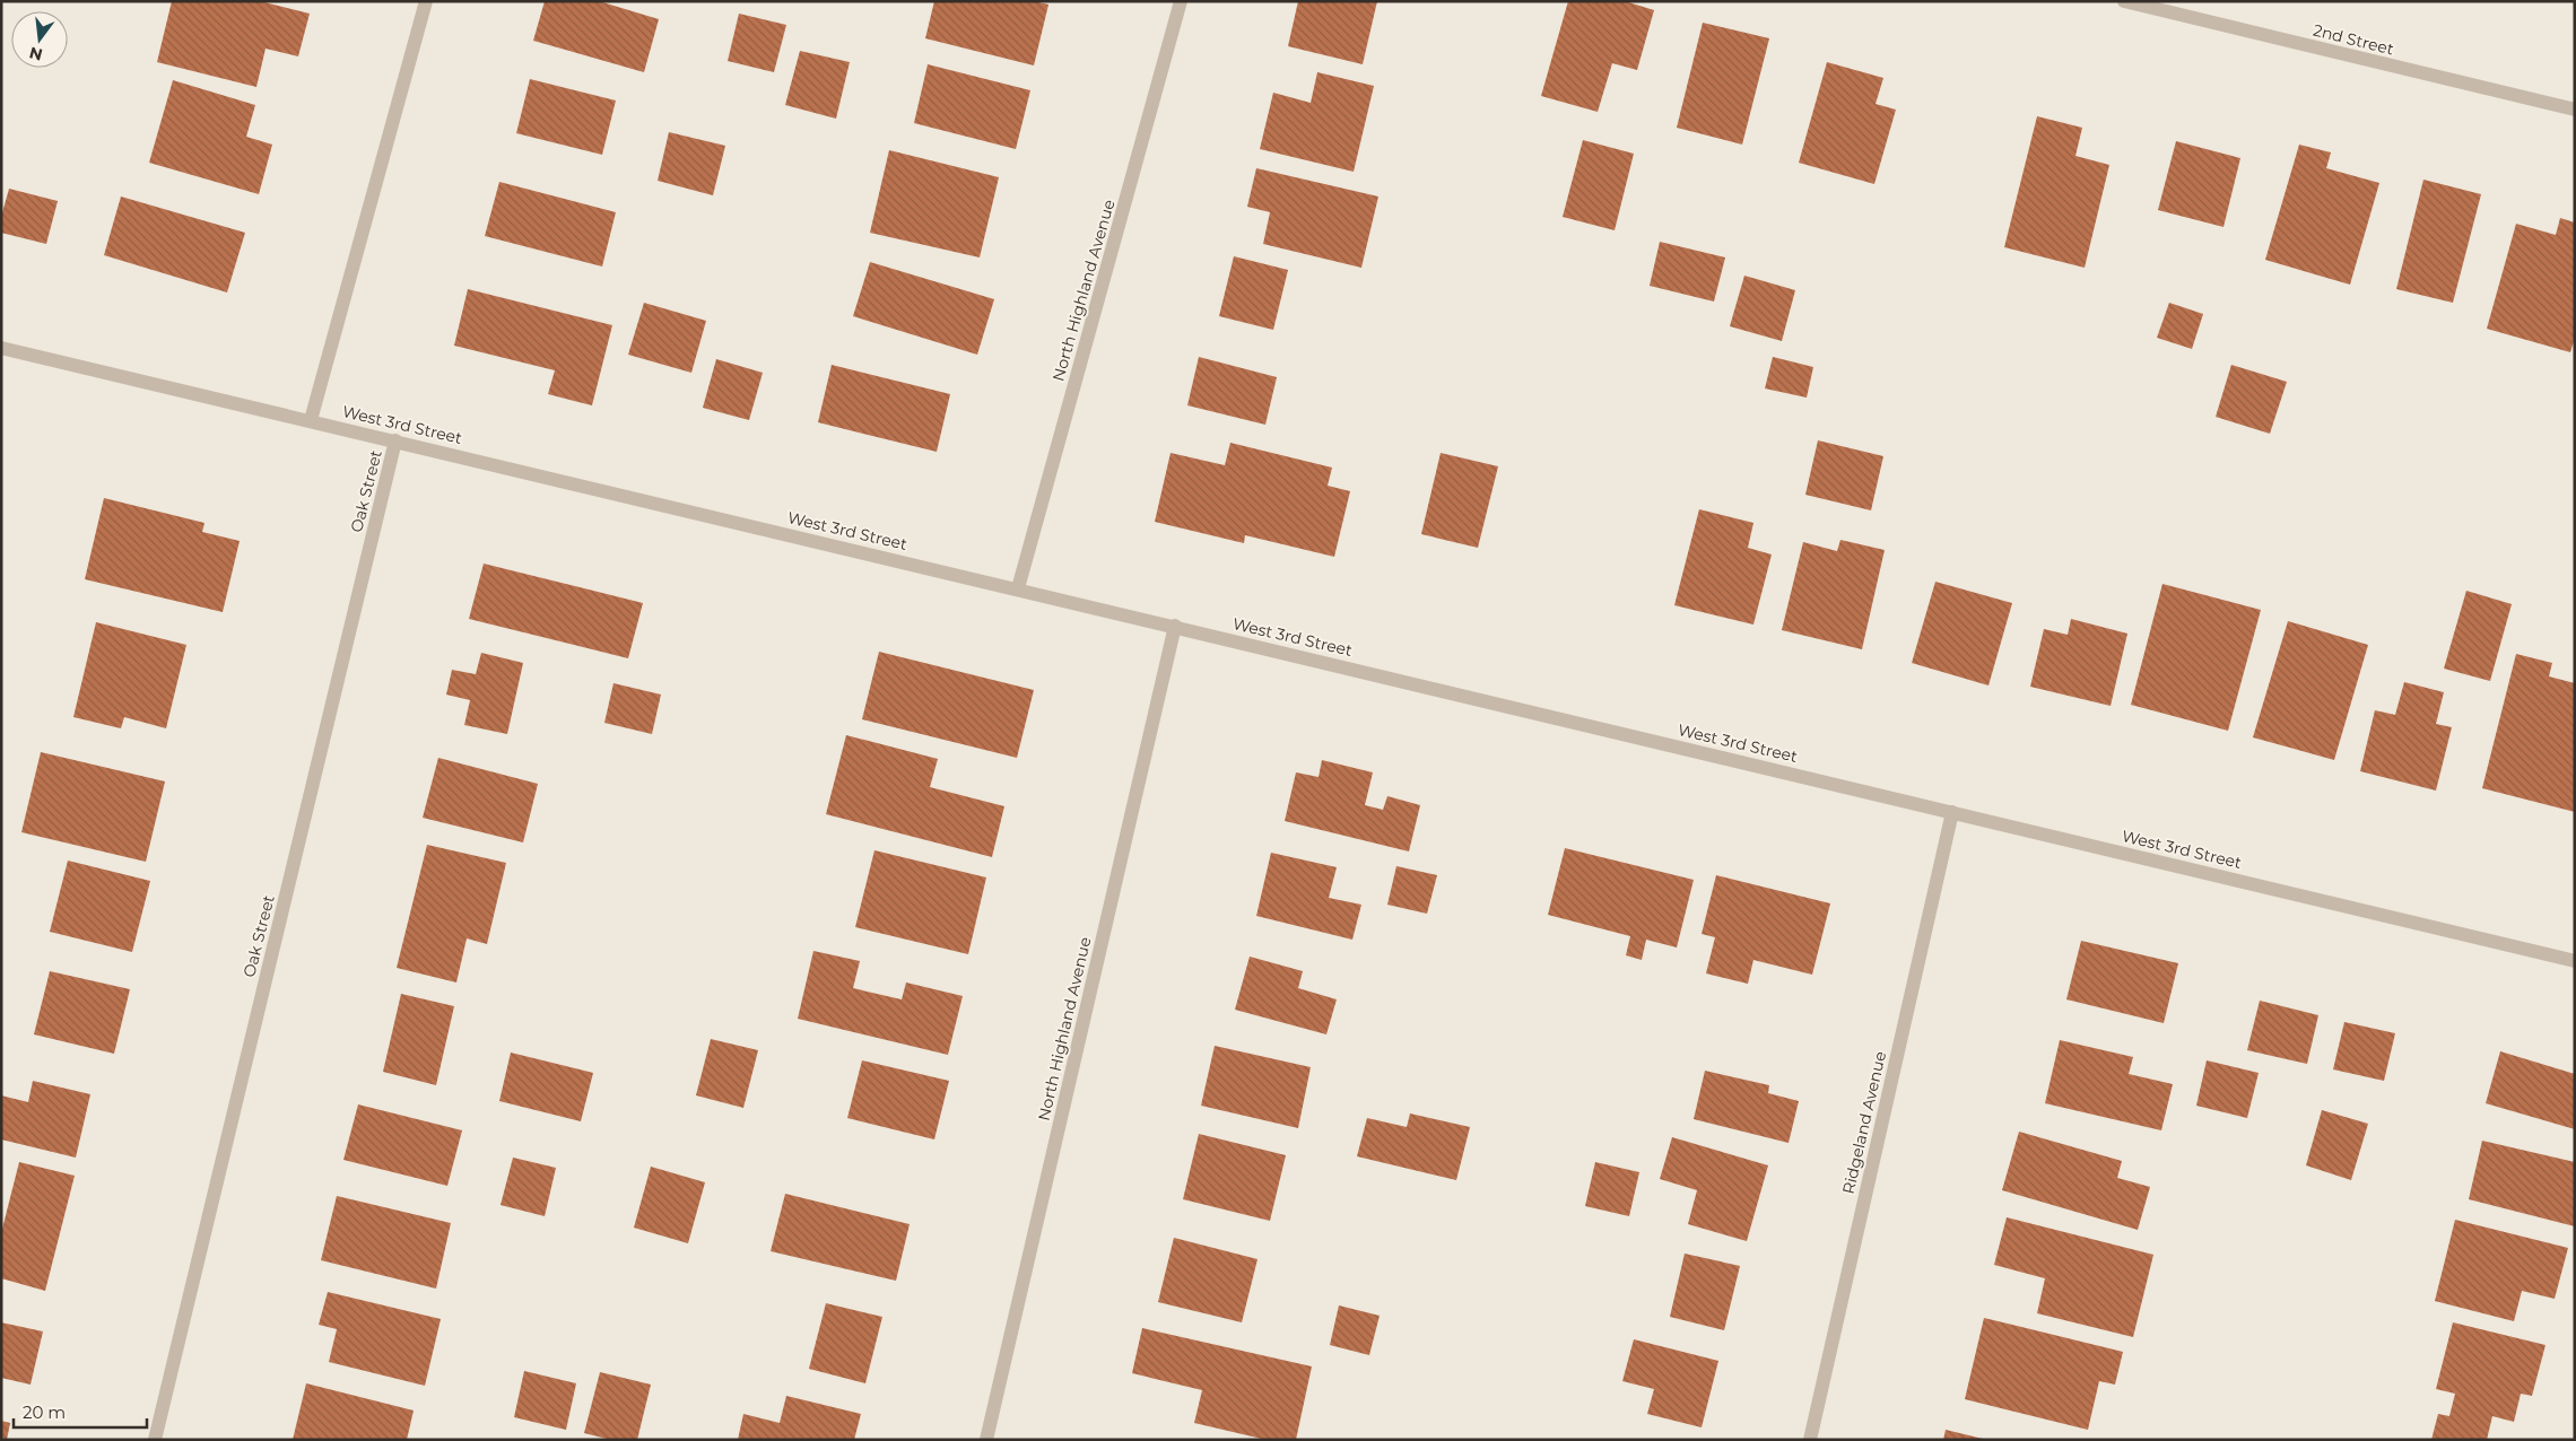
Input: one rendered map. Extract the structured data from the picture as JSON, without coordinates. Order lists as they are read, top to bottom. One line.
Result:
{"streets":{"street":["2nd Street","North Highland Avenue","West 3rd Street","Oak Street","Ridgeland Avenue"]},"crossings":[["North Highland Avenue","West 3rd Street"],["West 3rd Street","Oak Street"],["West 3rd Street","Ridgeland Avenue"]],"scale_bar":"20 m","north":"bottom"}
